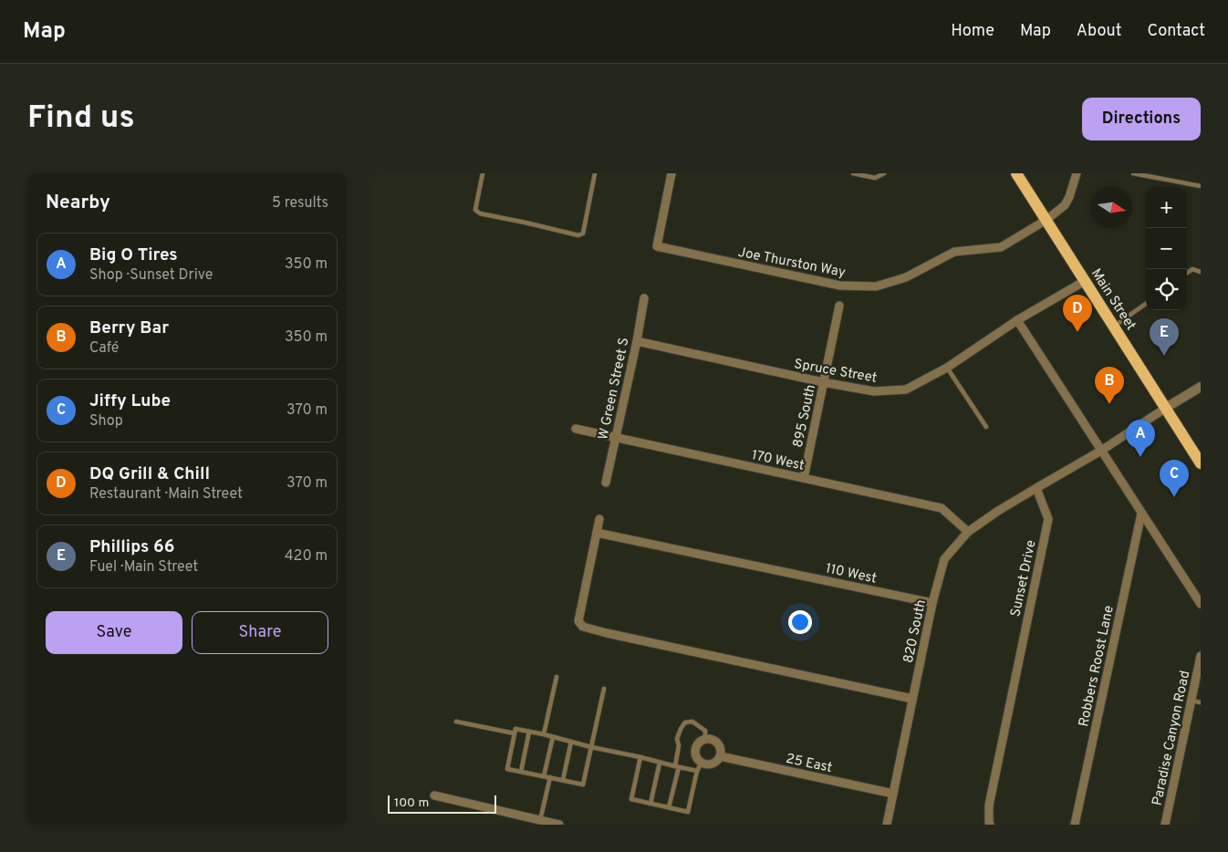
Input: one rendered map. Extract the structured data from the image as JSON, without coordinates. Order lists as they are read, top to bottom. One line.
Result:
{"streets":{"main road":["Main Street"],"street":["Joe Thurston Way","Spruce Street","W Green Street S","895 South","170 West","110 West","Sunset Drive","820 South","Robbers Roost Lane","Paradise Canyon Road","25 East"]},"crossings":[["Joe Thurston Way","Main Street"],["Main Street","Spruce Street"],["Spruce Street","W Green Street S"],["Spruce Street","895 South"],["W Green Street S","170 West"],["895 South","170 West"],["170 West","820 South"],["110 West","820 South"],["Sunset Drive","820 South"],["820 South","25 East"]],"scale_bar":"100 m","north":"right","page":{"header":"Map","nav":["Home","Map","About","Contact"],"buttons":["Directions",["Save","Share"]],"title":"Find us","heading":["Nearby","5 results"],"map_buttons":["+","−"],"list":[{"mark":"A","name":"Big O Tires","note":"Shop · Sunset Drive","value":"350 m"},{"mark":"B","name":"Berry Bar","note":"Café","value":"350 m"},{"mark":"C","name":"Jiffy Lube","note":"Shop","value":"370 m"},{"mark":"D","name":"DQ Grill & Chill","note":"Restaurant · Main Street","value":"370 m"},{"mark":"E","name":"Phillips 66","note":"Fuel · Main Street","value":"420 m"}],"pins":["D","E","B","A","C"],"scale":"100 m"}}
